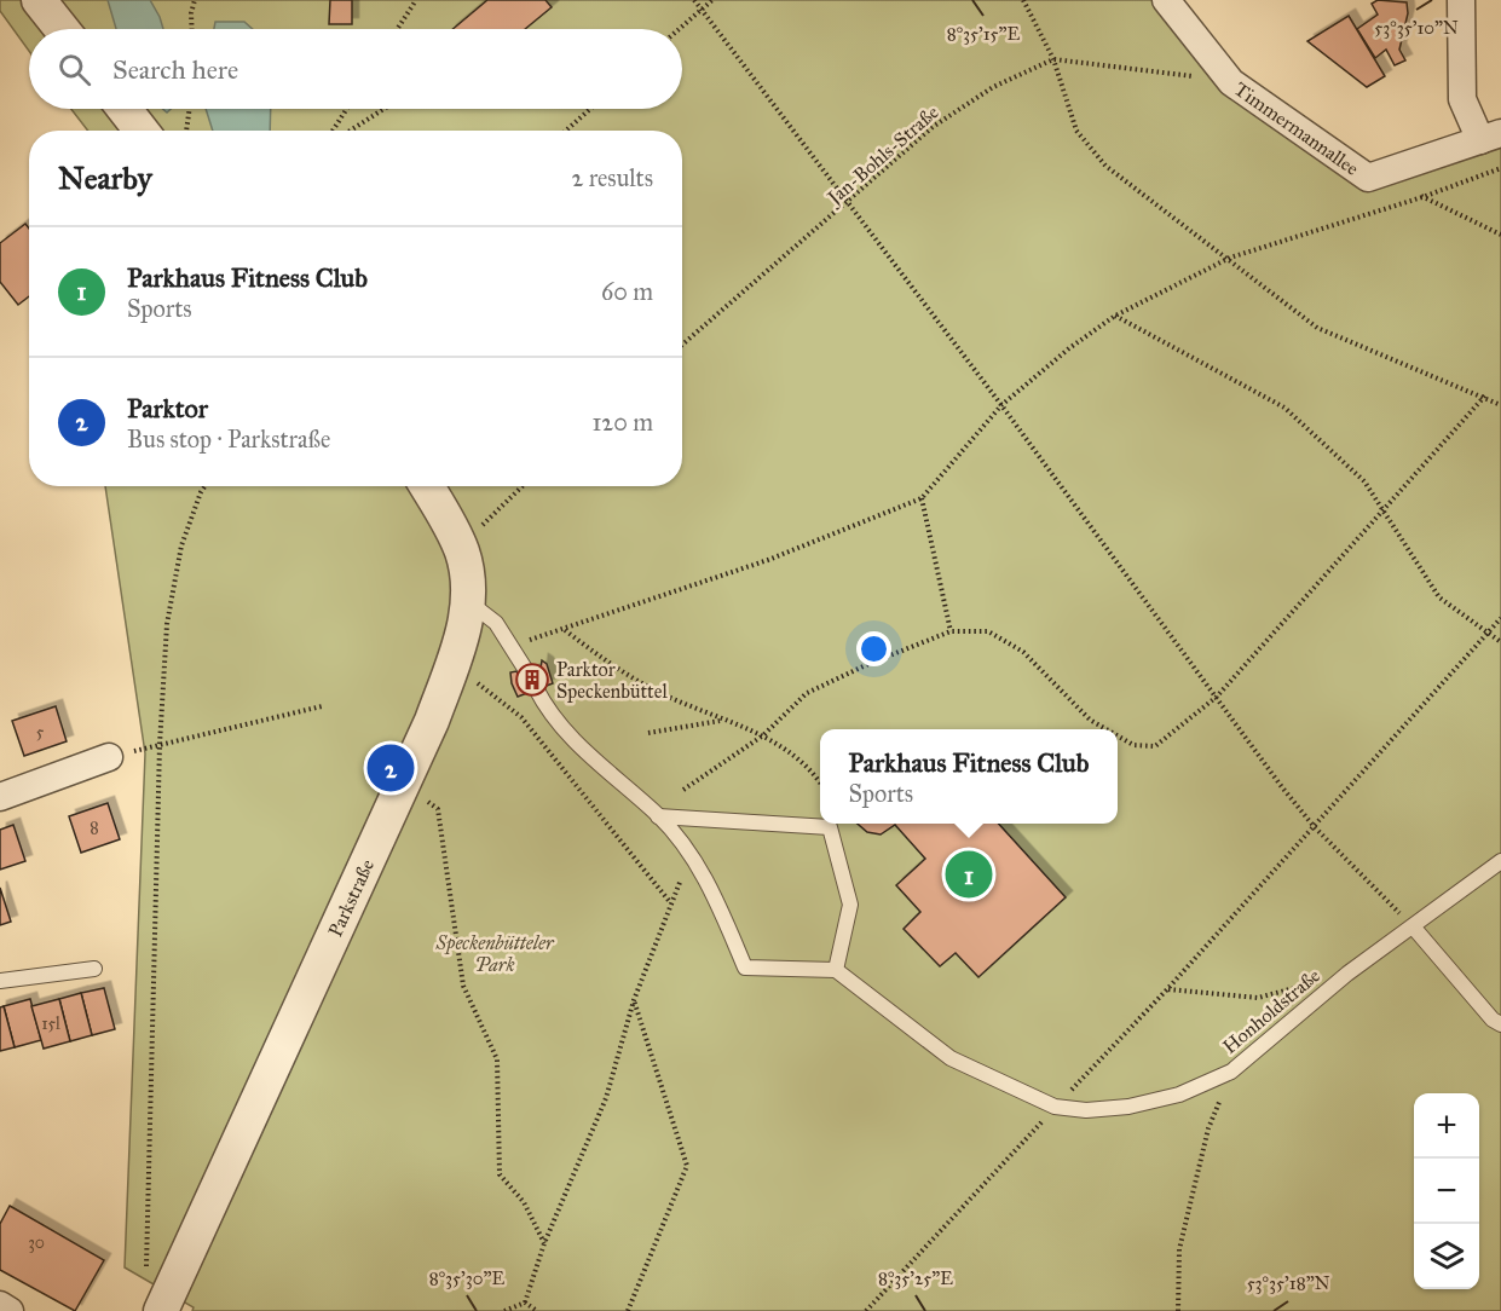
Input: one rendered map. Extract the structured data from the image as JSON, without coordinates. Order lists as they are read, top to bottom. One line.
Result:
{"streets":{"street":["Timmermannallee","Parkstraße"],"lane":["Honholdstraße"],"path":["Jan-Bohls-Straße"]},"parks":["Speckenbütteler Park"],"places":{"building":["Parktor Speckenbüttel"]},"house_numbers":["5","8","15l","30"],"page":{"search":"Search here","heading":["Nearby","2 results"],"list":[{"mark":"1","name":"Parkhaus Fitness Club","note":"Sports","value":"60 m"},{"mark":"2","name":"Parktor","note":"Bus stop · Parkstraße","value":"120 m"}],"popup":["Parkhaus Fitness Club","Sports"],"pins":["2","1"],"map_buttons":["+","−"]},"coordinates":["53°35'10\"N","8°35'15\"E","8°35'30\"E","8°35'25\"E","53°35'18\"N"]}
